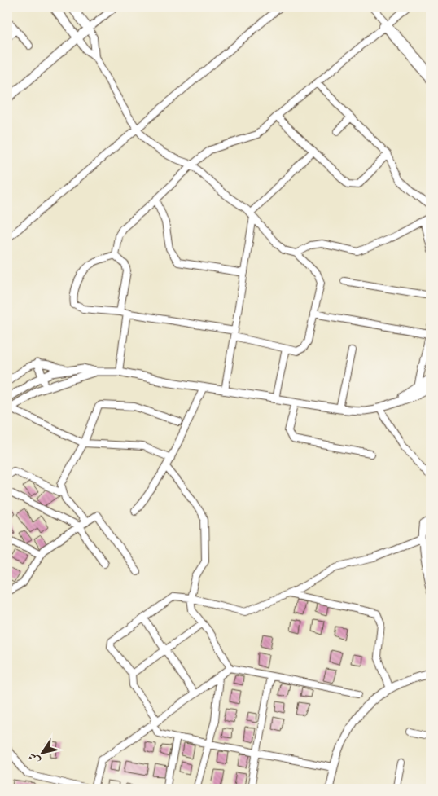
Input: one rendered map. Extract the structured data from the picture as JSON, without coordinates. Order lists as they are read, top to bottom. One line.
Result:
{"north":"bottom left"}
